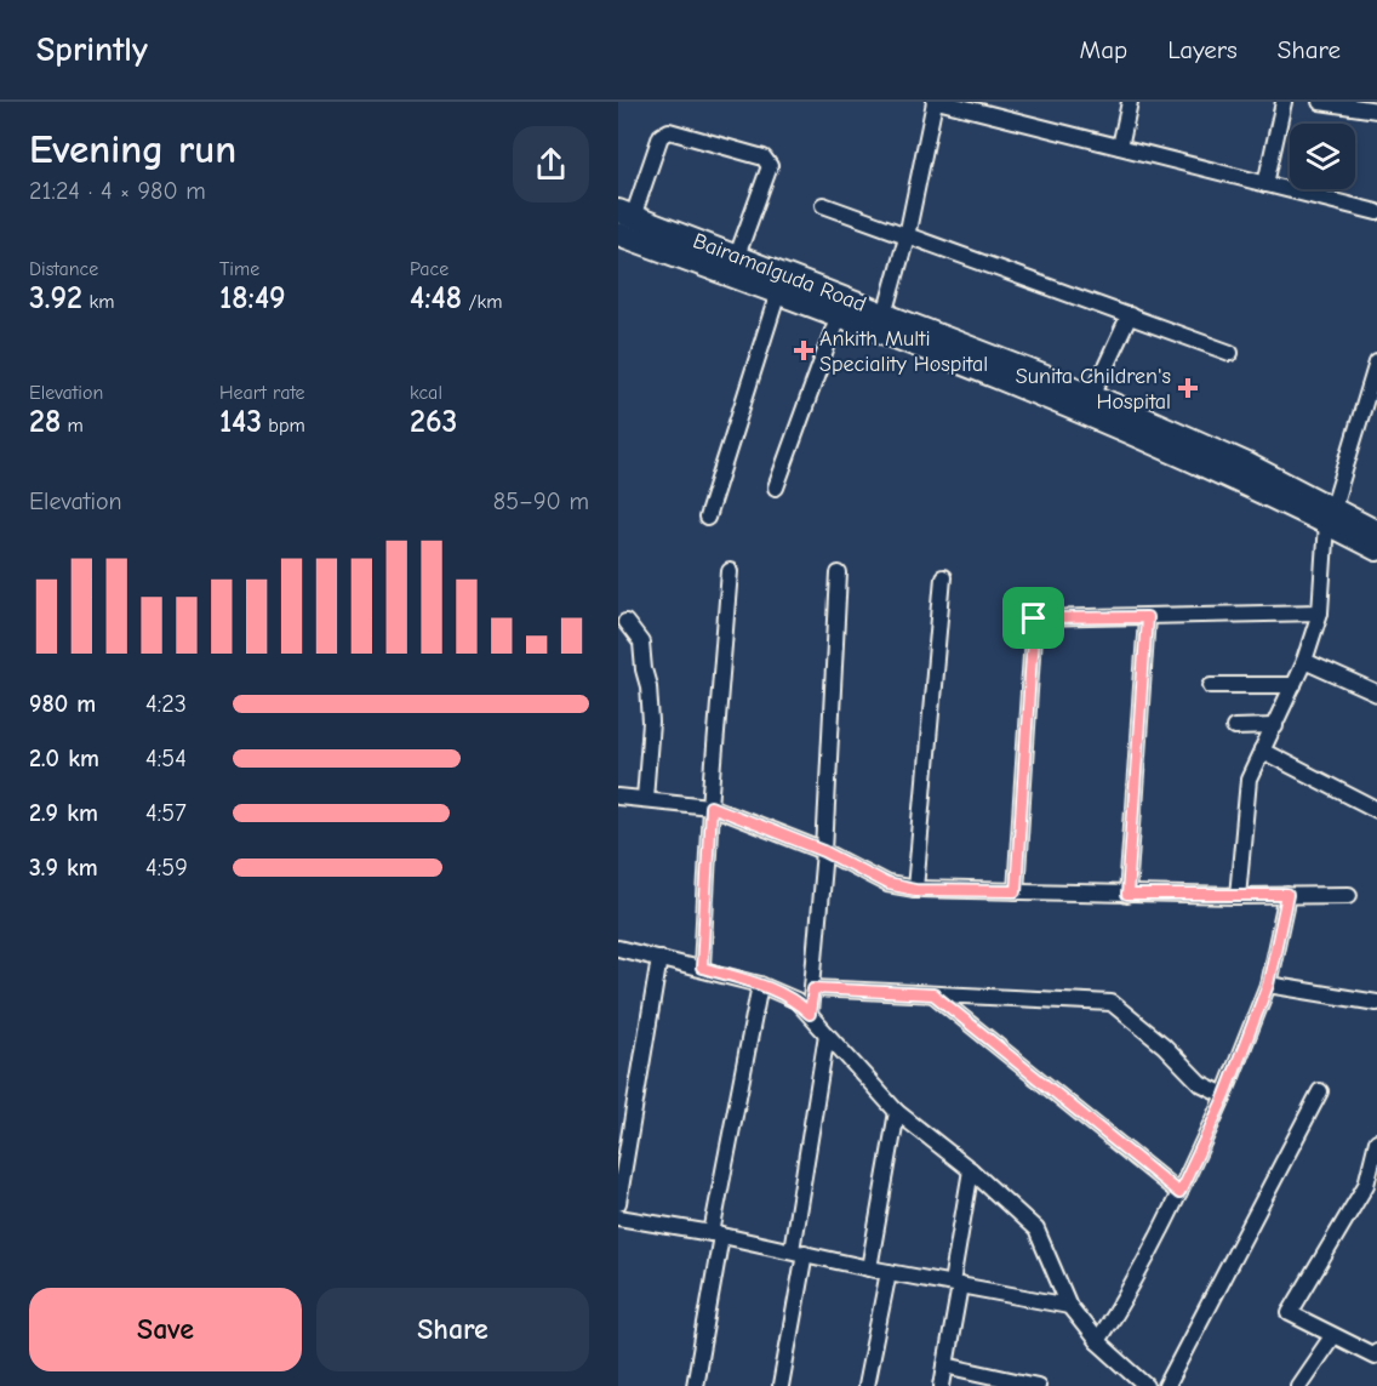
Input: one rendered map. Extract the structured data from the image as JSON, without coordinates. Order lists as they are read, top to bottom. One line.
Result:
{"streets":{"main road":["Bairamalguda Road"]},"places":{"health":["Ankith Multi Speciality Hospital","Sunita Children's Hospital"]},"page":{"header":"Sprintly","nav":["Map","Layers","Share"],"heading":["Evening run","21:24 · 4 × 980 m"],"stats":[["Distance","3.92 km"],["Time","18:49"],["Pace","4:48 /km"],["Elevation","28 m"],["Heart rate","143 bpm"],["kcal","263"]],"chart":["Elevation","85–90 m"],"list":[{"name":"980 m","note":"4:23"},{"name":"2.0 km","note":"4:54"},{"name":"2.9 km","note":"4:57"},{"name":"3.9 km","note":"4:59"}],"buttons":["Save","Share"]}}
